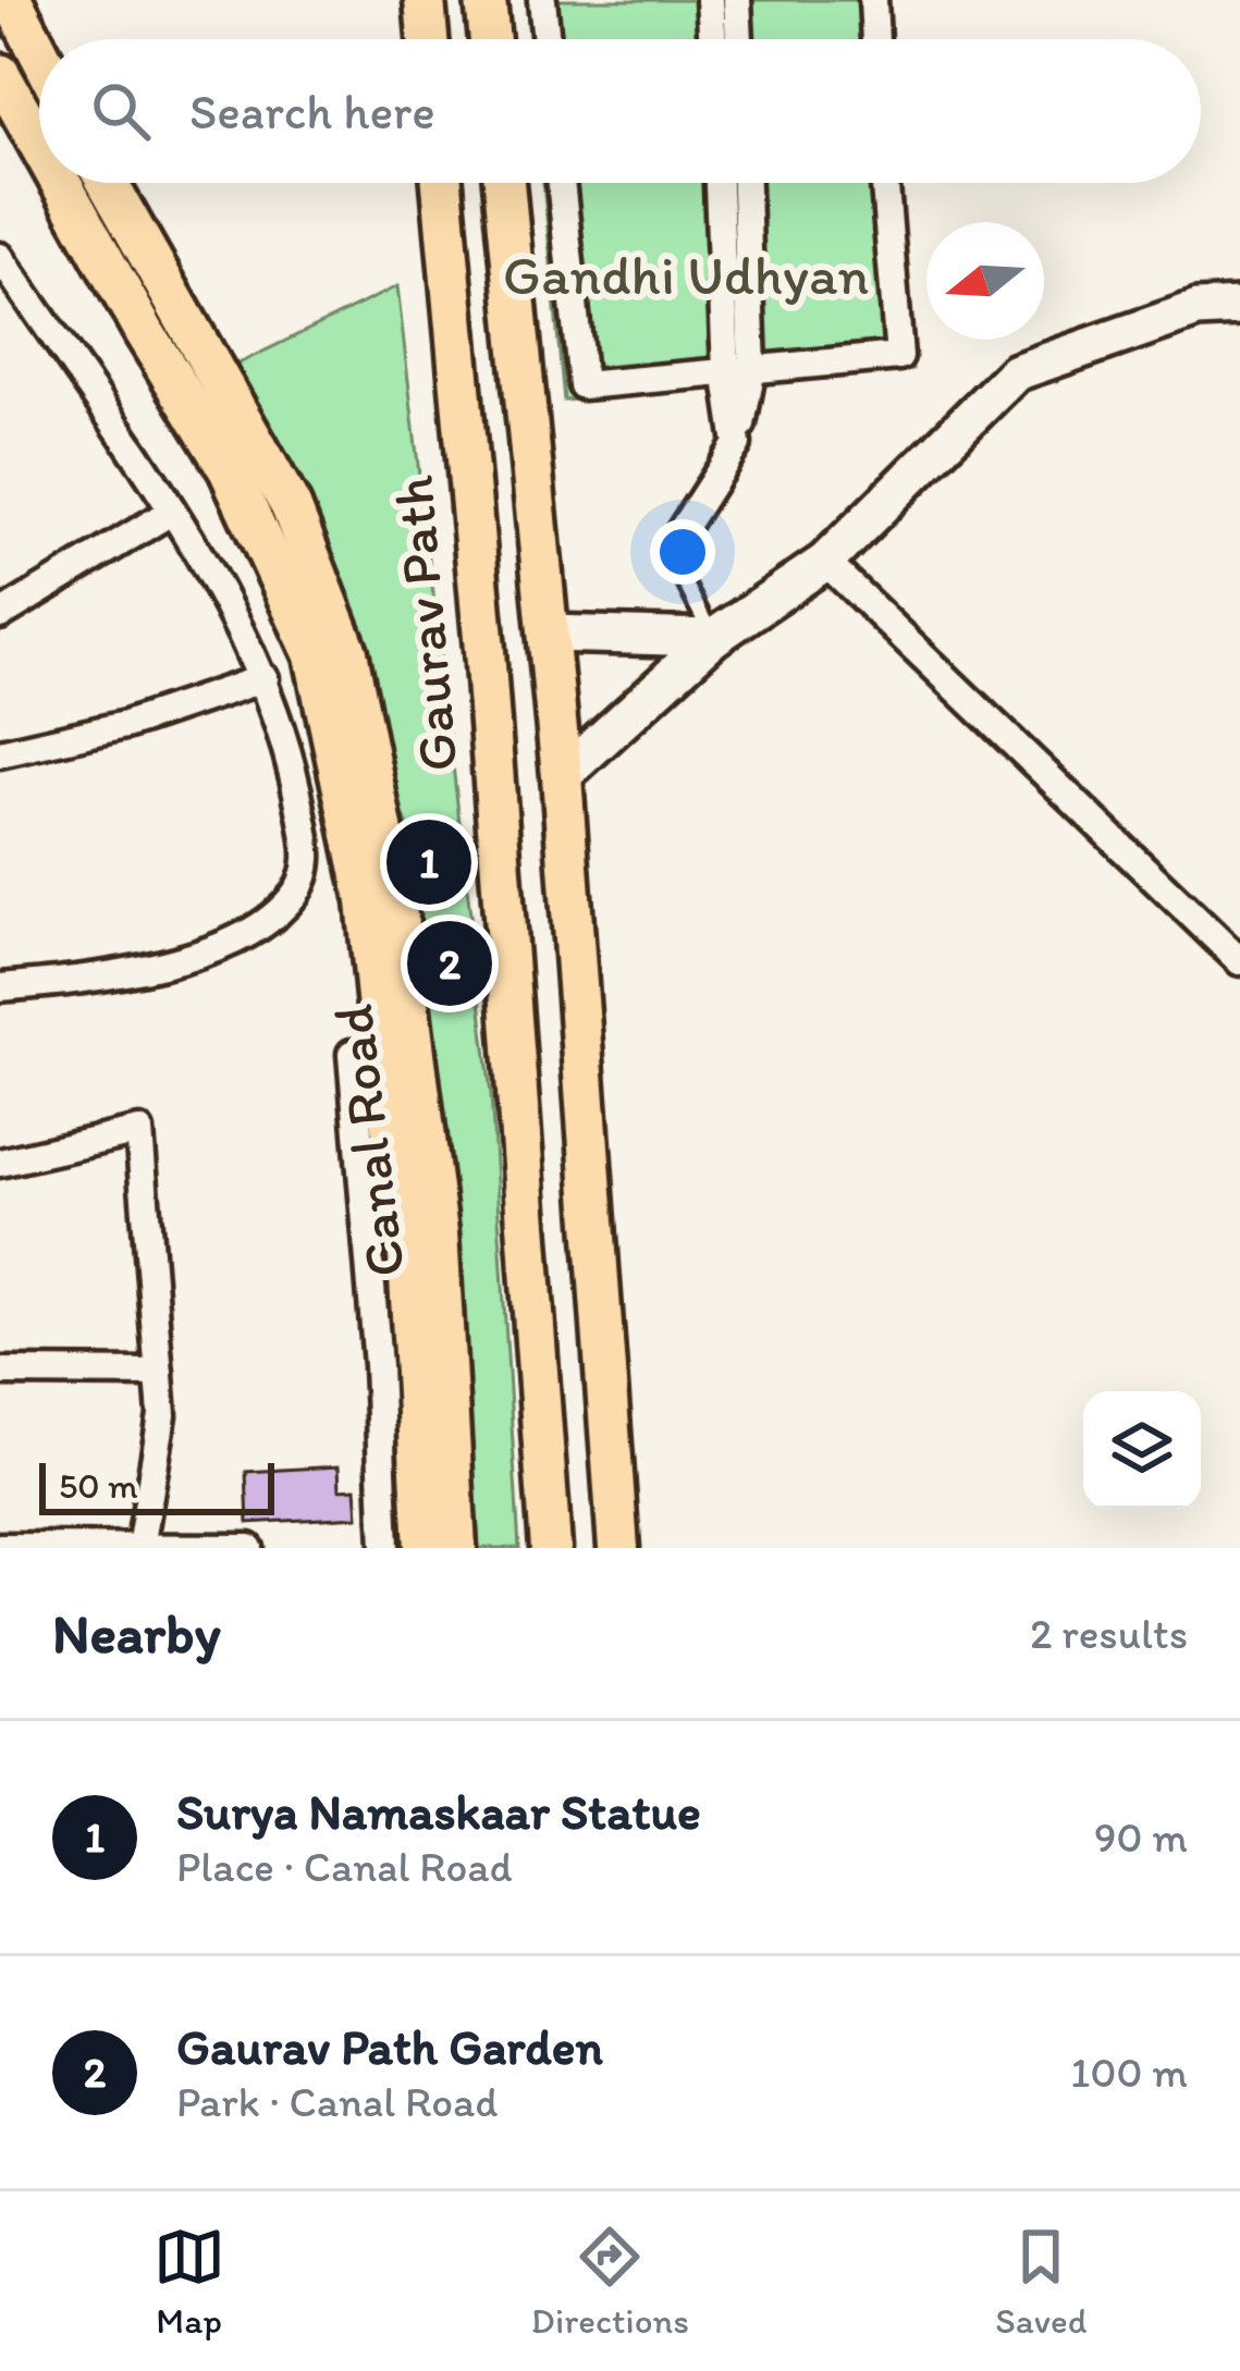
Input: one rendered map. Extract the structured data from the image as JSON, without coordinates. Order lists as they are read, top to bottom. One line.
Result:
{"streets":{"main road":["Gaurav Path","Canal Road"]},"parks":["Gandhi Udhyan"],"scale_bar":"50 m","north":"left","page":{"search":"Search here","pins":["1","2"],"scale":"50 m","heading":["Nearby","2 results"],"list":[{"mark":"1","name":"Surya Namaskaar Statue","note":"Place · Canal Road","value":"90 m"},{"mark":"2","name":"Gaurav Path Garden","note":"Park · Canal Road","value":"100 m"}],"nav":["Map","Directions","Saved"]}}
